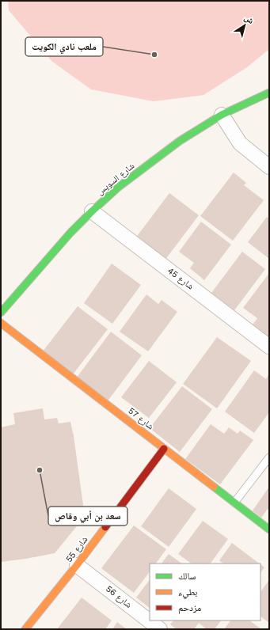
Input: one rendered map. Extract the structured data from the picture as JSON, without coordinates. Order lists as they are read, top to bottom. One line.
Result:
{"streets":{"street":["شارع السويس","شارع 45","شارع 57","شارع 55","شارع 56"]},"crossings":[["شارع السويس","شارع 45"],["شارع 57","شارع 55"],["شارع 55","شارع 56"]],"places":["ملعب نادي الكويت","سعد بن أبي وقاص"],"legend":["سالك","بطيء","مزدحم"],"north":"top right"}
